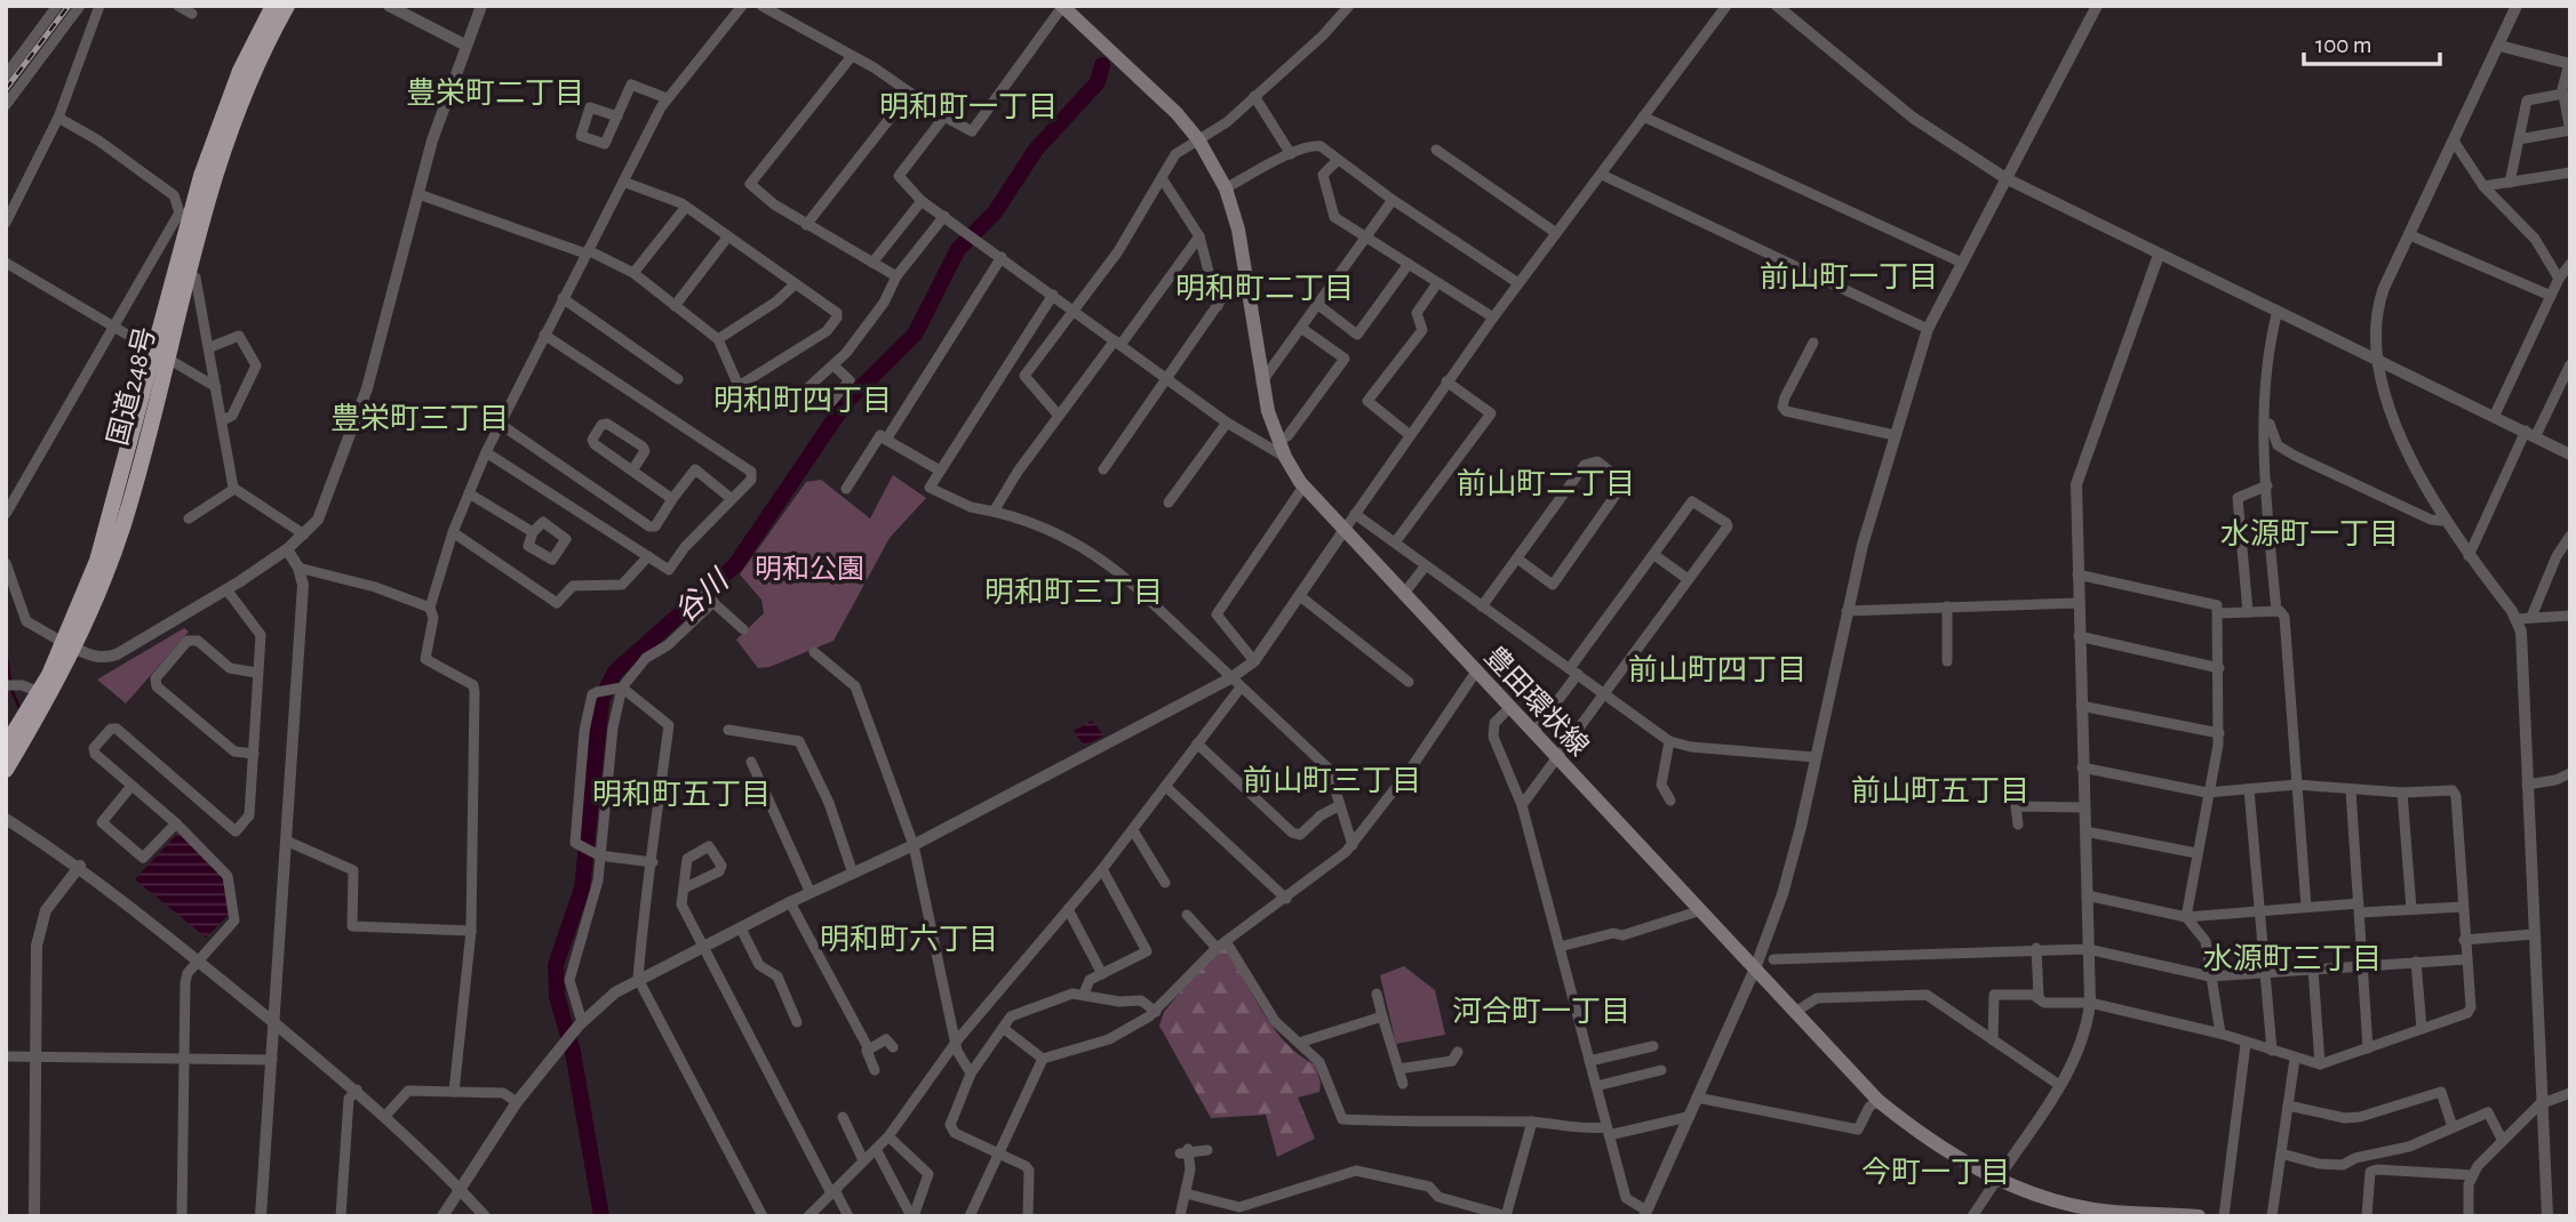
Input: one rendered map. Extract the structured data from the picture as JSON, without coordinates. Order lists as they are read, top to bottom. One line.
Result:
{"streets":{"highway":["国道248号"],"main road":["豊田環状線"]},"districts":["豊栄町二丁目","明和町一丁目","前山町一丁目","明和町二丁目","明和町四丁目","豊栄町三丁目","前山町二丁目","水源町一丁目","明和町三丁目","前山町四丁目","前山町三丁目","前山町五丁目","明和町五丁目","明和町六丁目","水源町三丁目","河合町一丁目","今町一丁目"],"water":["谷川"],"parks":["明和公園"],"scale_bar":"100 m"}
